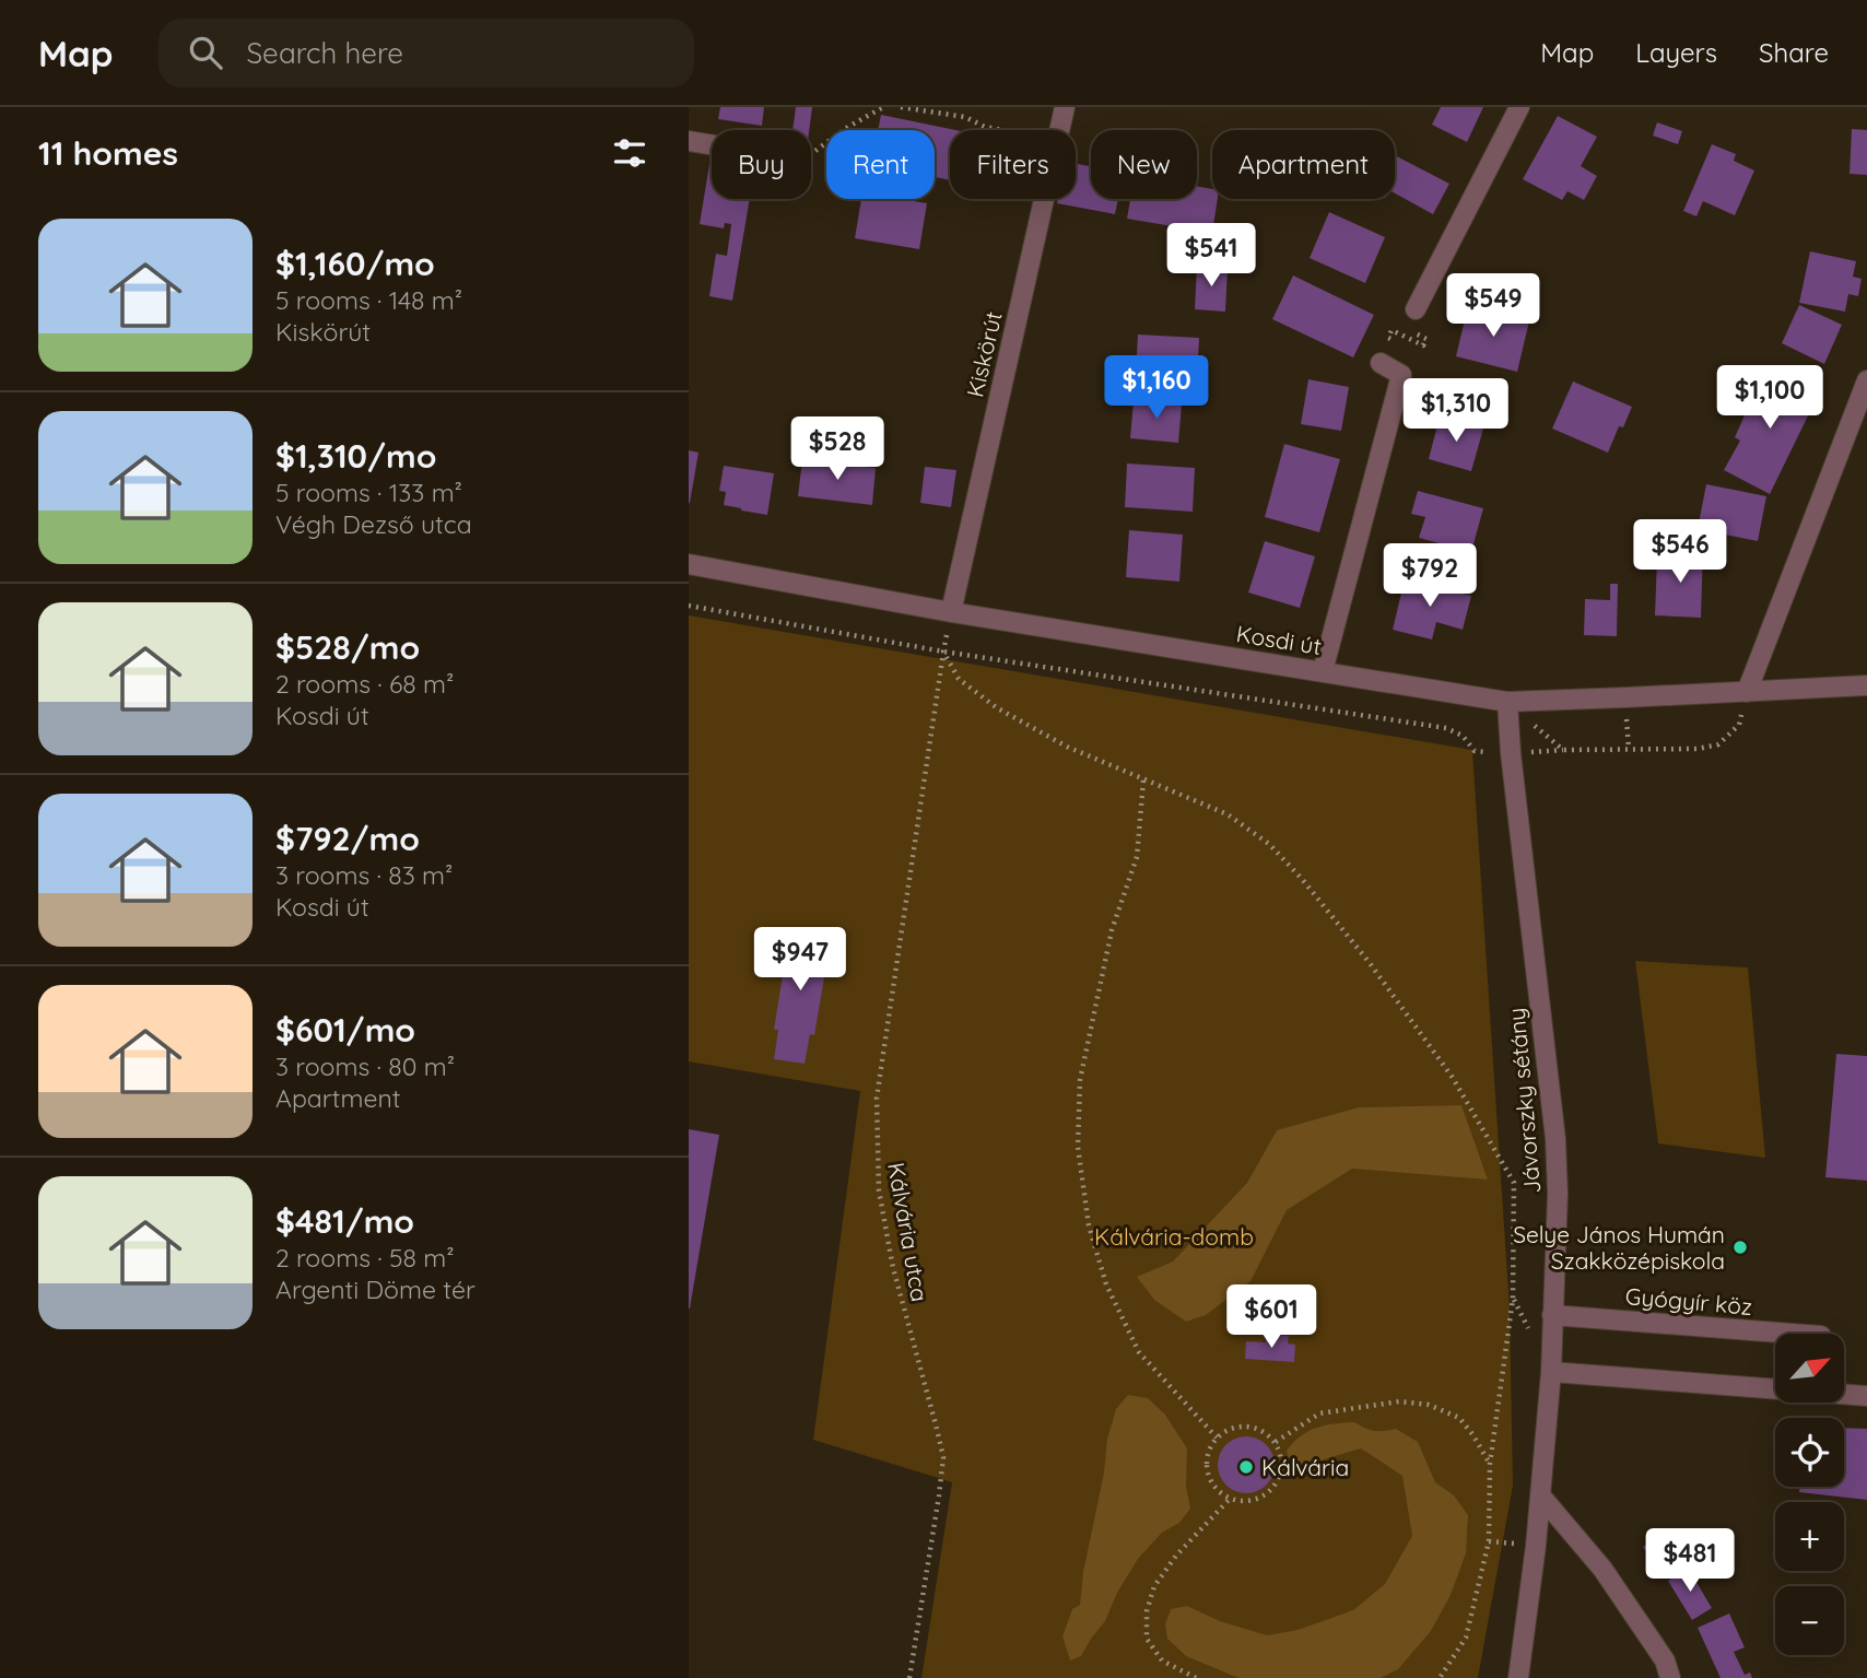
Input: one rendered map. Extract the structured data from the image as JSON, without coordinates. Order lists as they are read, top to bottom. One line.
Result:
{"streets":{"street":["Kiskörút","Kosdi út","Jávorszky sétány","Gyógyír köz"],"path":["Kálvária utca"]},"crossings":[["Kiskörút","Kosdi út"],["Kiskörút","Kálvária utca"],["Kosdi út","Jávorszky sétány"],["Kosdi út","Kálvária utca"],["Jávorszky sétány","Gyógyír köz"]],"parks":["Kálvária-domb"],"places":["Selye János Humán Szakközépiskola","Kálvária"],"north":"top right","page":{"header":"Map","search":"Search here","nav":["Map","Layers","Share"],"heading":"11 homes","chip":["Buy","Rent","Filters","New","Apartment"],"list":[{"name":"$1,160/mo","note":"5 rooms · 148 m² · Kiskörút"},{"name":"$1,310/mo","note":"5 rooms · 133 m² · Végh Dezső utca"},{"name":"$528/mo","note":"2 rooms · 68 m² · Kosdi út"},{"name":"$792/mo","note":"3 rooms · 83 m² · Kosdi út"},{"name":"$601/mo","note":"3 rooms · 80 m² · Apartment"},{"name":"$481/mo","note":"2 rooms · 58 m² · Argenti Döme tér"}],"price":["$541","$549","$1,160","$1,100","$1,310","$528","$546","$792","$947","$601","$481"],"map_buttons":["+","−"]}}
